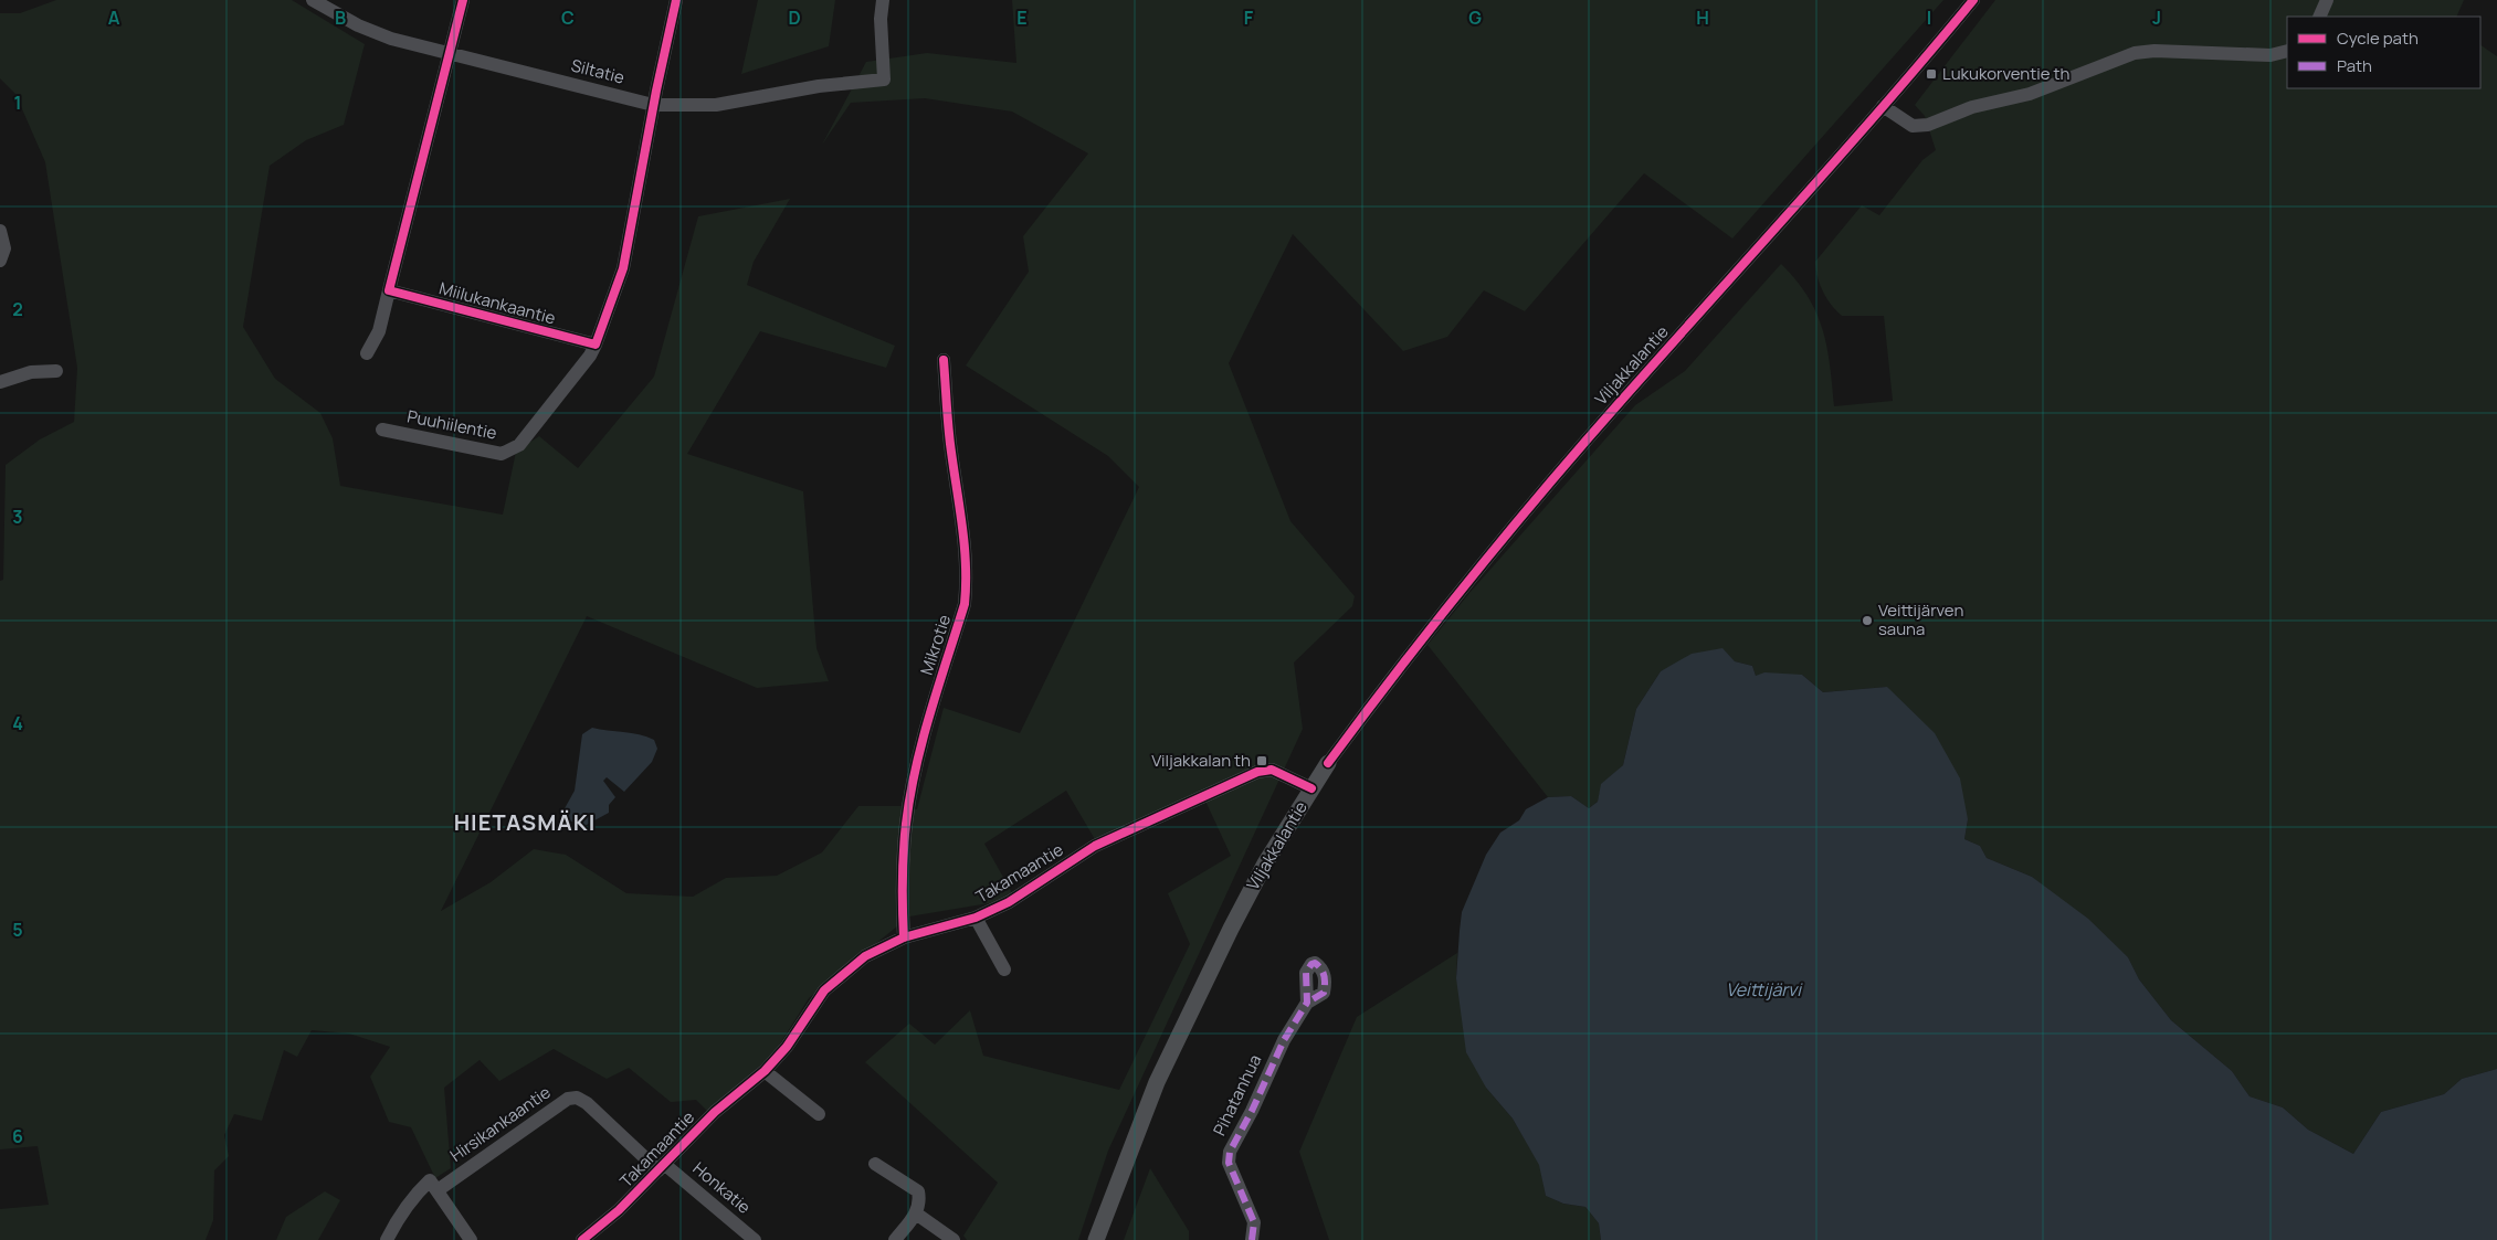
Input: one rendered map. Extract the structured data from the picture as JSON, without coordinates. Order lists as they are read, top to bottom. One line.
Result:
{"streets":{"main road":["Viljakkalantie"],"street":["Siltatie","Miilukankaantie","Puuhiilentie","Mikrotie","Takamaantie","Pihatanhua","Hirsikankaantie","Honkatie"]},"crossings":[["Miilukankaantie","Puuhiilentie"],["Viljakkalantie","Takamaantie"],["Mikrotie","Takamaantie"],["Takamaantie","Hirsikankaantie"],["Takamaantie","Honkatie"],["Hirsikankaantie","Honkatie"]],"districts":["HIETASMÄKI"],"water":["Veittijärvi"],"places":{"transit":["Lukukorventie th","Viljakkalan th"],"other":["Veittijärven sauna"]},"legend":["Cycle path","Path"],"grid":{"columns":["A","B","C","D","E","F","G","H","I","J"],"rows":["1","2","3","4","5","6"]}}
